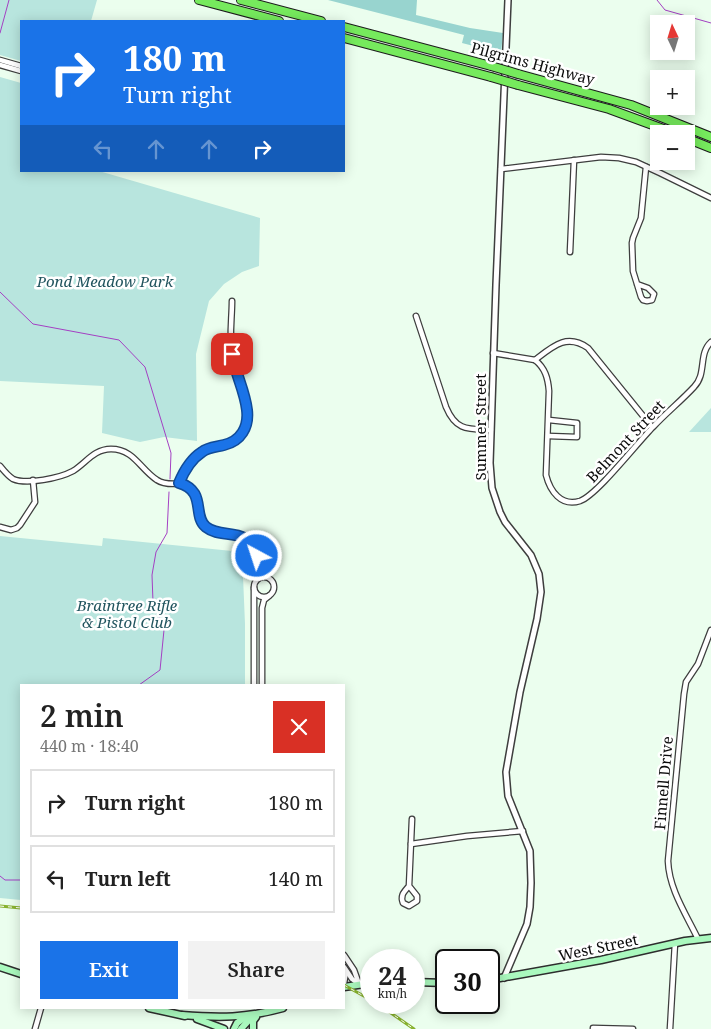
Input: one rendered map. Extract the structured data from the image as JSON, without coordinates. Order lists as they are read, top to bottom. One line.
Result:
{"streets":{"highway":["Pilgrims Highway"],"main road":["West Street"],"street":["Summer Street","Belmont Street","Finnell Drive"]},"crossings":[["Summer Street","West Street"],["Finnell Drive","West Street"]],"parks":["Pond Meadow Park","Braintree Rifle & Pistol Club"],"north":"top","page":{"map_buttons":["+","−"],"turn":["180 m","Turn right"],"heading":["2 min","440 m · 18:40"],"list":[{"name":"Turn right","value":"180 m"},{"name":"Turn left","value":"140 m"}],"buttons":["Exit","Share"],"speed":"24 km/h","limit":"30"}}
